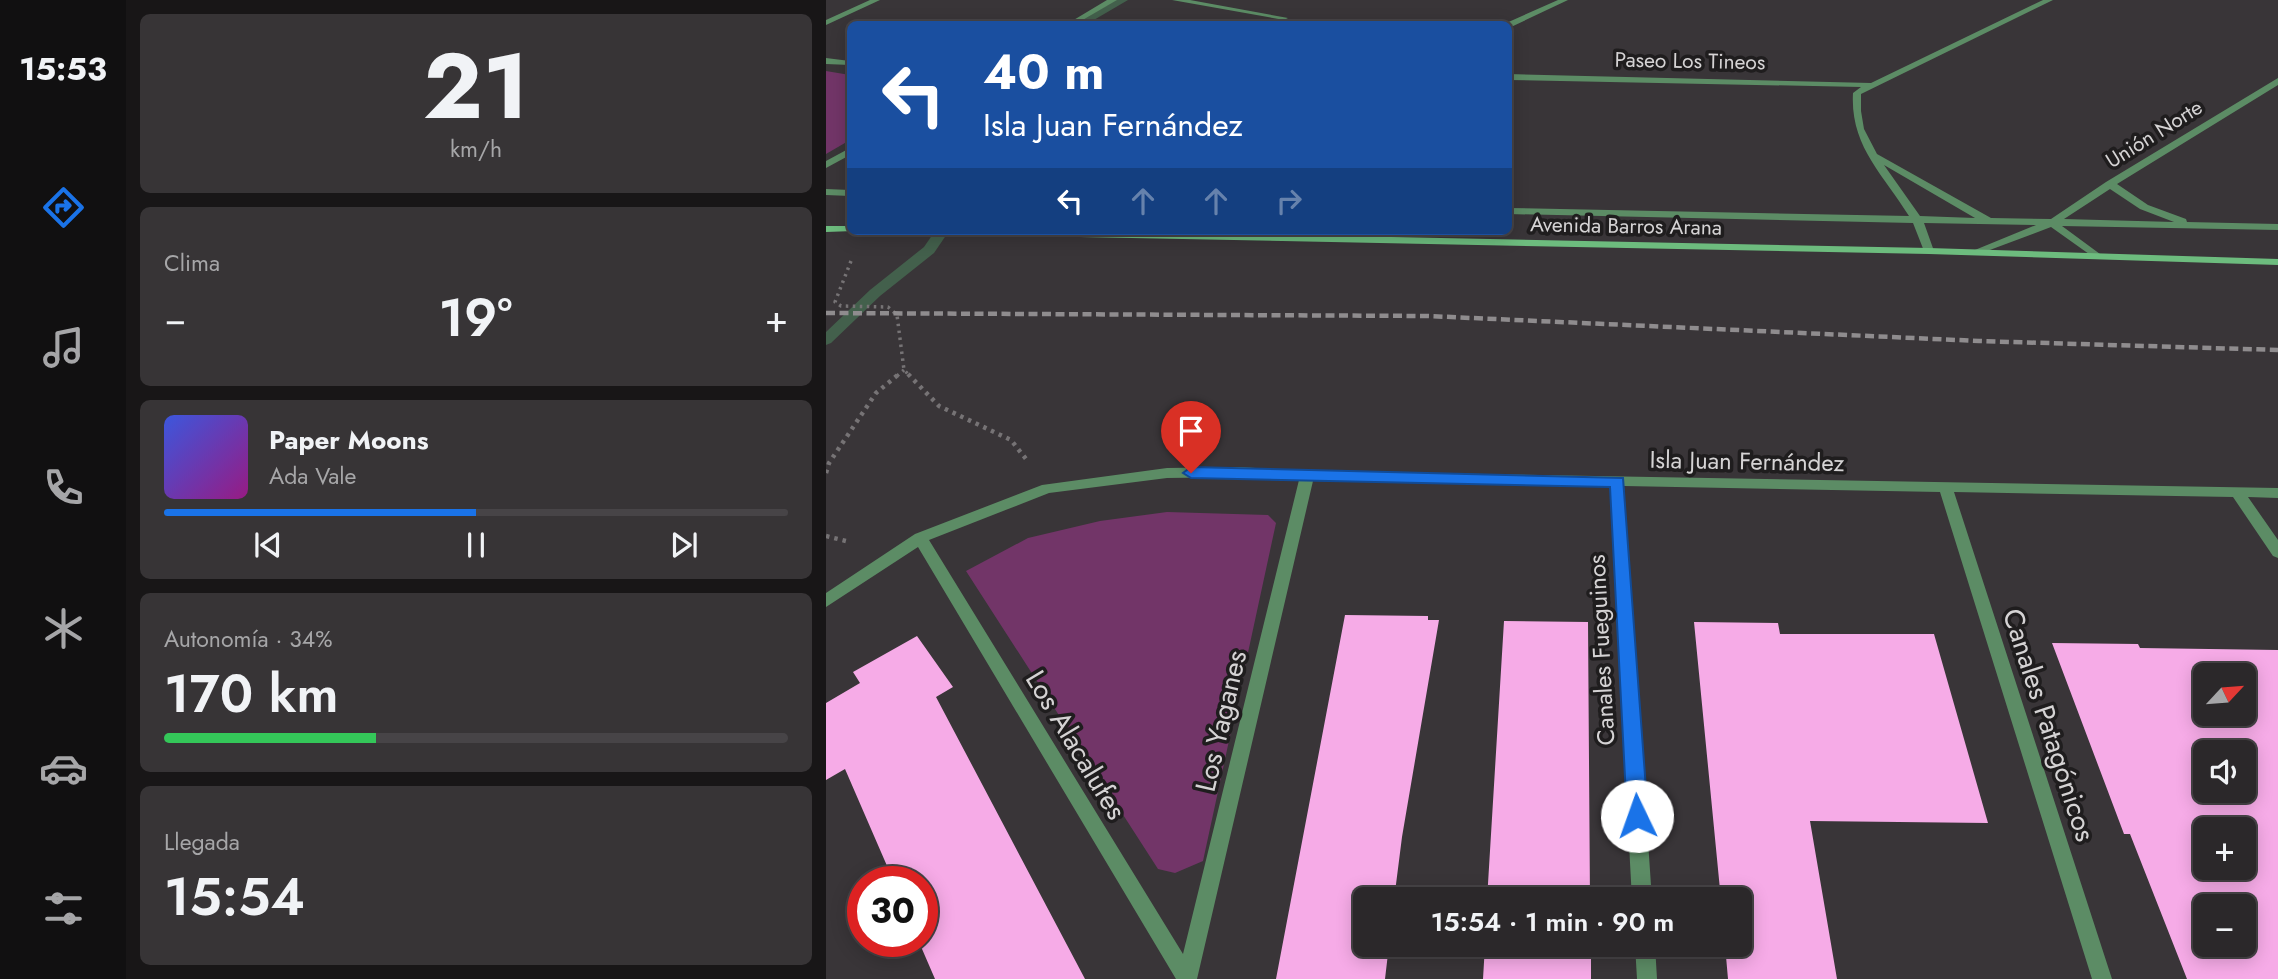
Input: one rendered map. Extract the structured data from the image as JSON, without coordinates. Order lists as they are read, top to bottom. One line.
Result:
{"streets":{"main road":["Avenida Barros Arana"],"street":["Paseo Los Tineos","Unión Norte","Isla Juan Fernández","Canales Fueguinos","Los Yaganes","Canales Patagónicos","Los Alacalufes"]},"crossings":[["Unión Norte","Avenida Barros Arana"],["Isla Juan Fernández","Canales Fueguinos"],["Isla Juan Fernández","Los Yaganes"],["Isla Juan Fernández","Canales Patagónicos"],["Isla Juan Fernández","Los Alacalufes"],["Los Yaganes","Los Alacalufes"]],"north":"top right","page":{"tabs":"15:53","tile":[["21","km/h"],"Clima",["Autonomía · 34%","170 km"],["Llegada","15:54"]],"turn":["40 m","Isla Juan Fernández"],"heat":["−","19°","+"],"song":["Paper Moons","Ada Vale"],"map_buttons":["+","−"],"limit":"30","trip":"15:54 · 1 min · 90 m"}}
